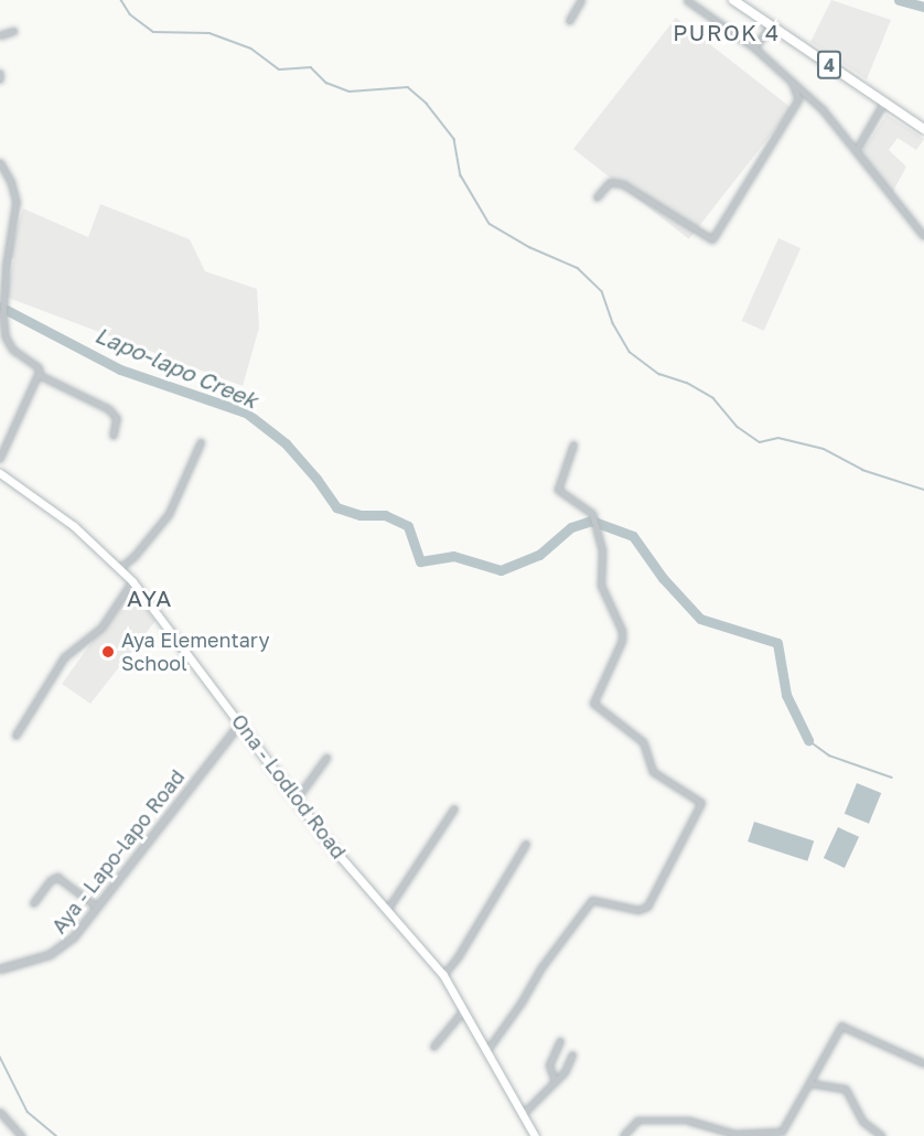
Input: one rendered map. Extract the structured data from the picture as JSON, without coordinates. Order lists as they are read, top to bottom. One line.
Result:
{"streets":{"highway":["4"],"main road":["Ona - Lodlod Road"],"street":["Aya - Lapo-lapo Road"]},"crossings":[["Ona - Lodlod Road","Aya - Lapo-lapo Road"]],"districts":["PUROK 4","AYA"],"water":["Lapo-lapo Creek"],"places":["Aya Elementary School"]}
